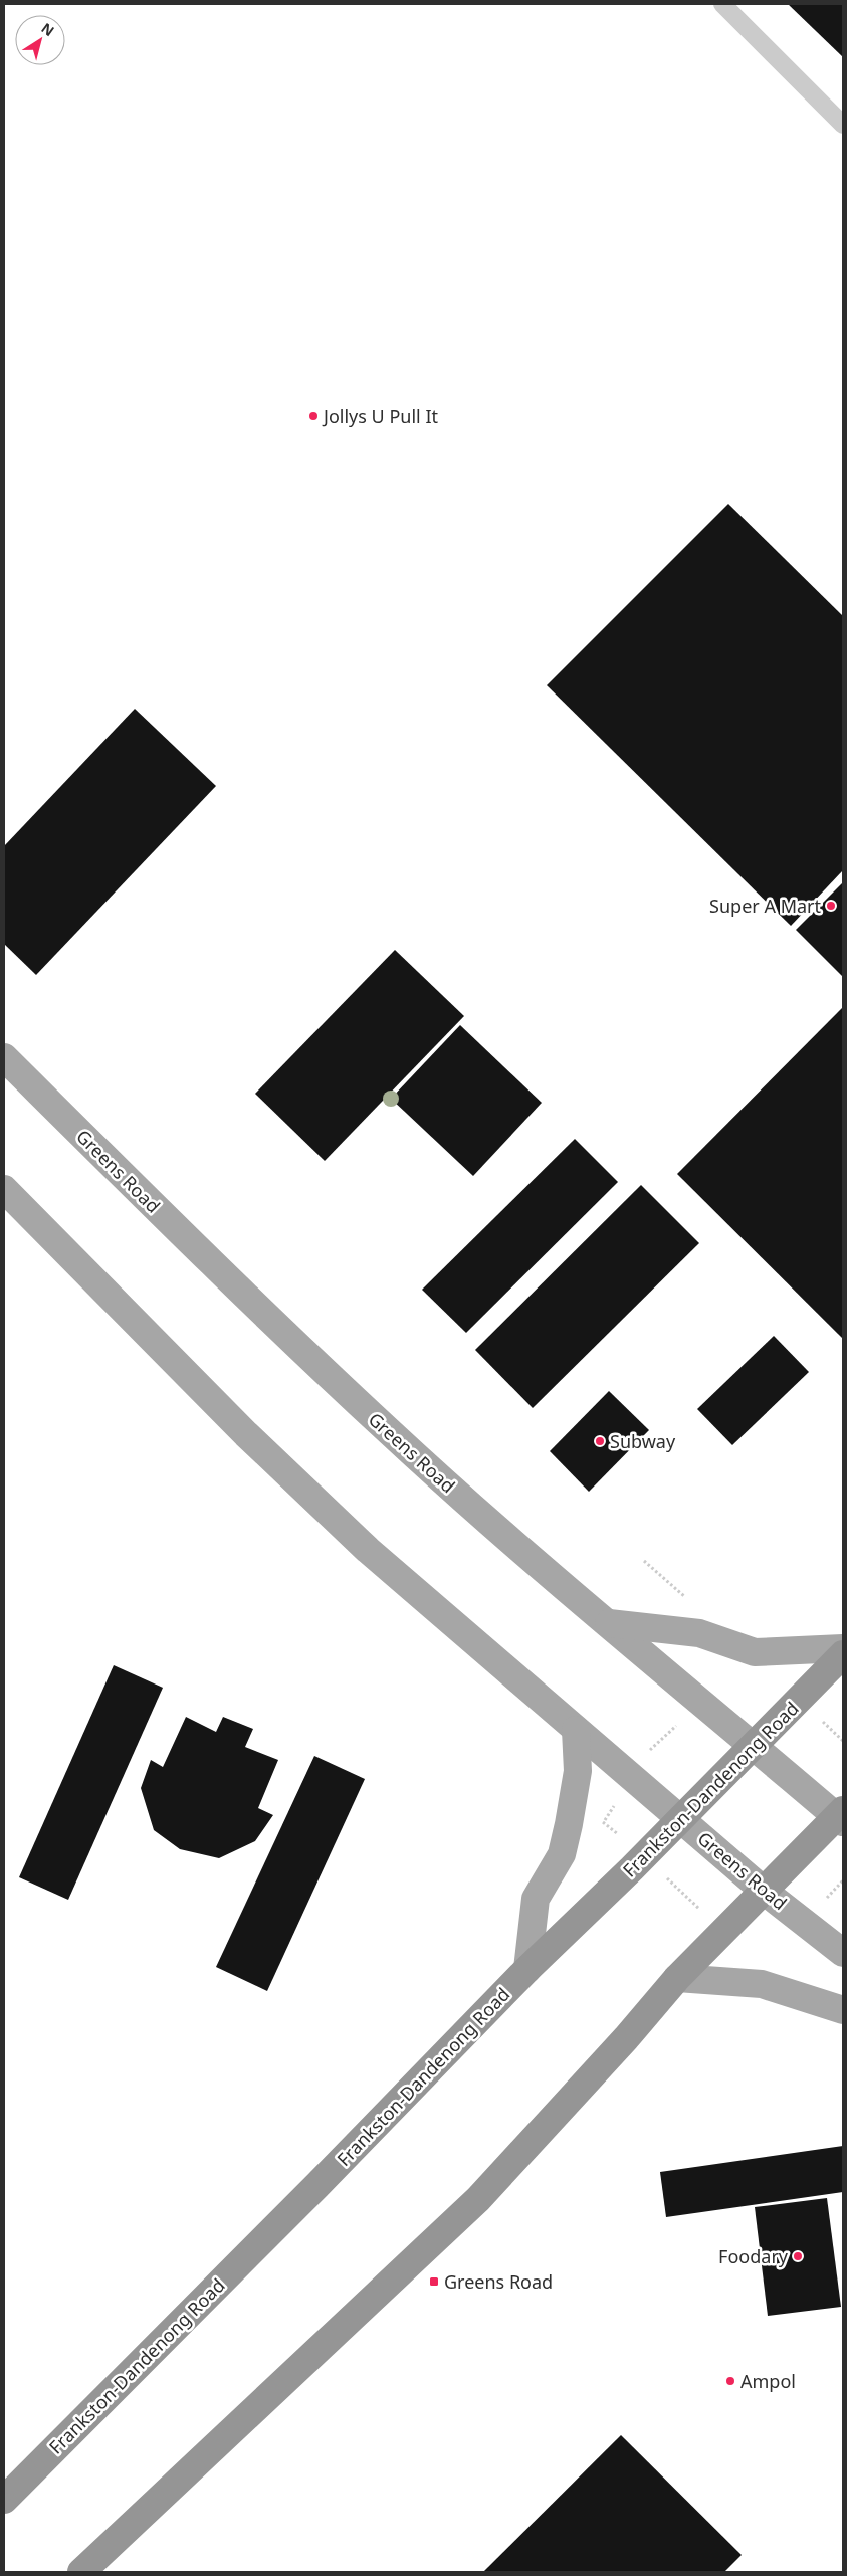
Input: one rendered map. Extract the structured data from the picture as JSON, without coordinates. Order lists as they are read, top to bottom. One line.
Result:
{"streets":{"highway":["Frankston-Dandenong Road"],"main road":["Greens Road"]},"crossings":[["Greens Road","Frankston-Dandenong Road"]],"places":{"other":["Jollys U Pull It","Super A Mart","Subway","Foodary","Ampol"],"transit":["Greens Road"]},"north":"top right"}
